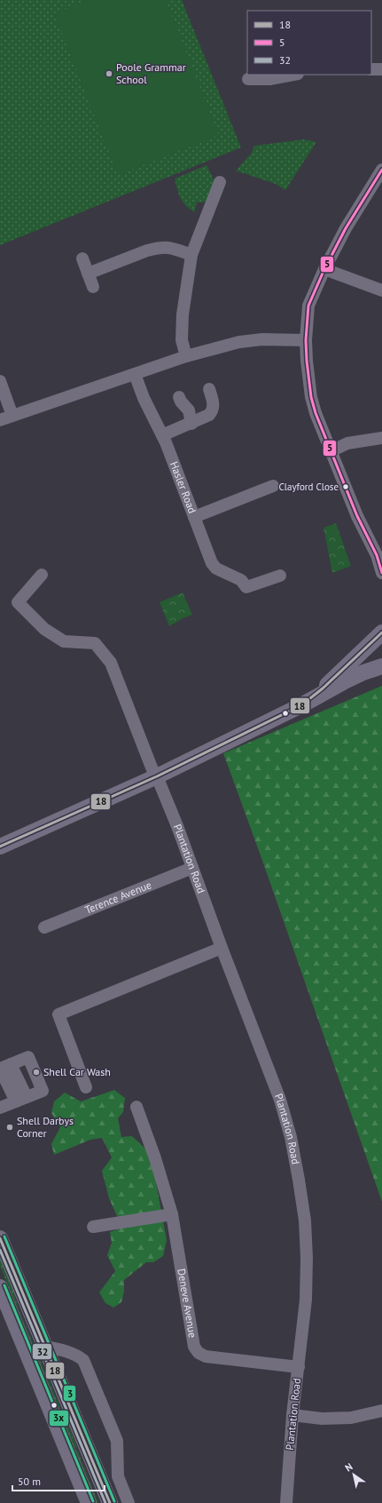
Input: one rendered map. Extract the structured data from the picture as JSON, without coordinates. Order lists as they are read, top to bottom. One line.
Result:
{"streets":{"street":["Hasler Road","Plantation Road","Terence Avenue","Deneve Avenue"]},"crossings":[["Plantation Road","Terence Avenue"],["Plantation Road","Deneve Avenue"]],"places":["Poole Grammar School","Clayford Close","Shell Car Wash","Shell Darbys Corner"],"lines":["transit line 5","transit line 18","transit line 3","transit line 32","transit line 3x"],"legend":["18","5","32"],"scale_bar":"50 m","north":"top left"}
